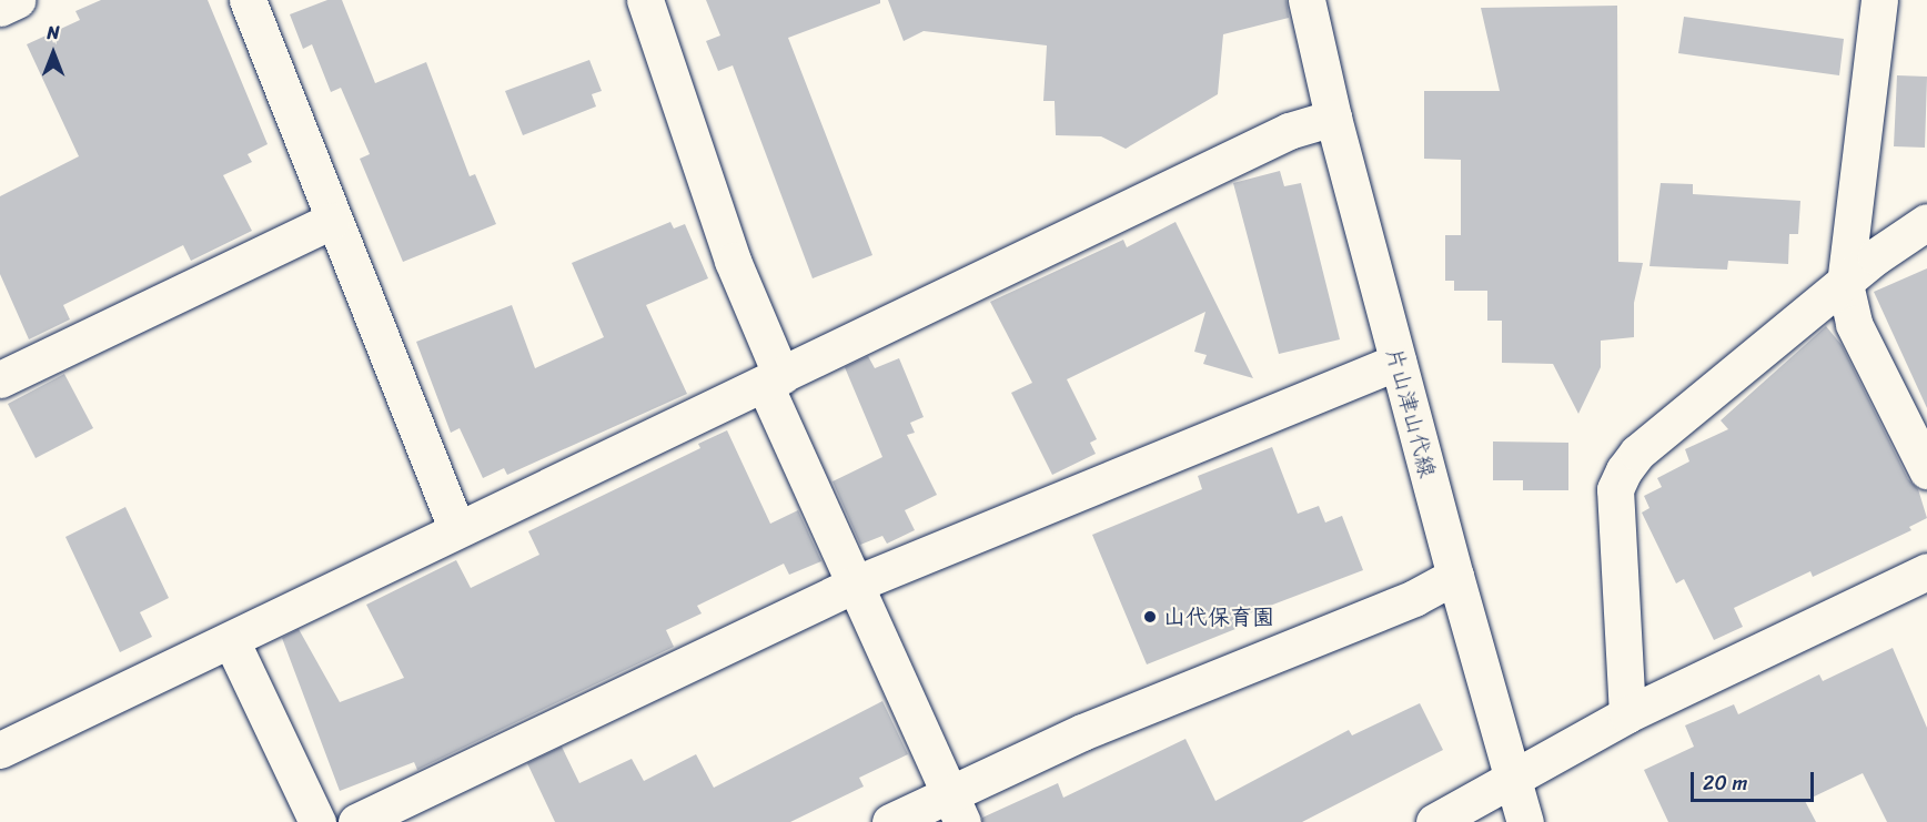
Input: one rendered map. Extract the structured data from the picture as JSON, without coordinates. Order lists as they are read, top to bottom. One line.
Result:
{"streets":{"street":["片山津山代線"]},"places":["山代保育園"],"scale_bar":"20 m","north":"top"}
